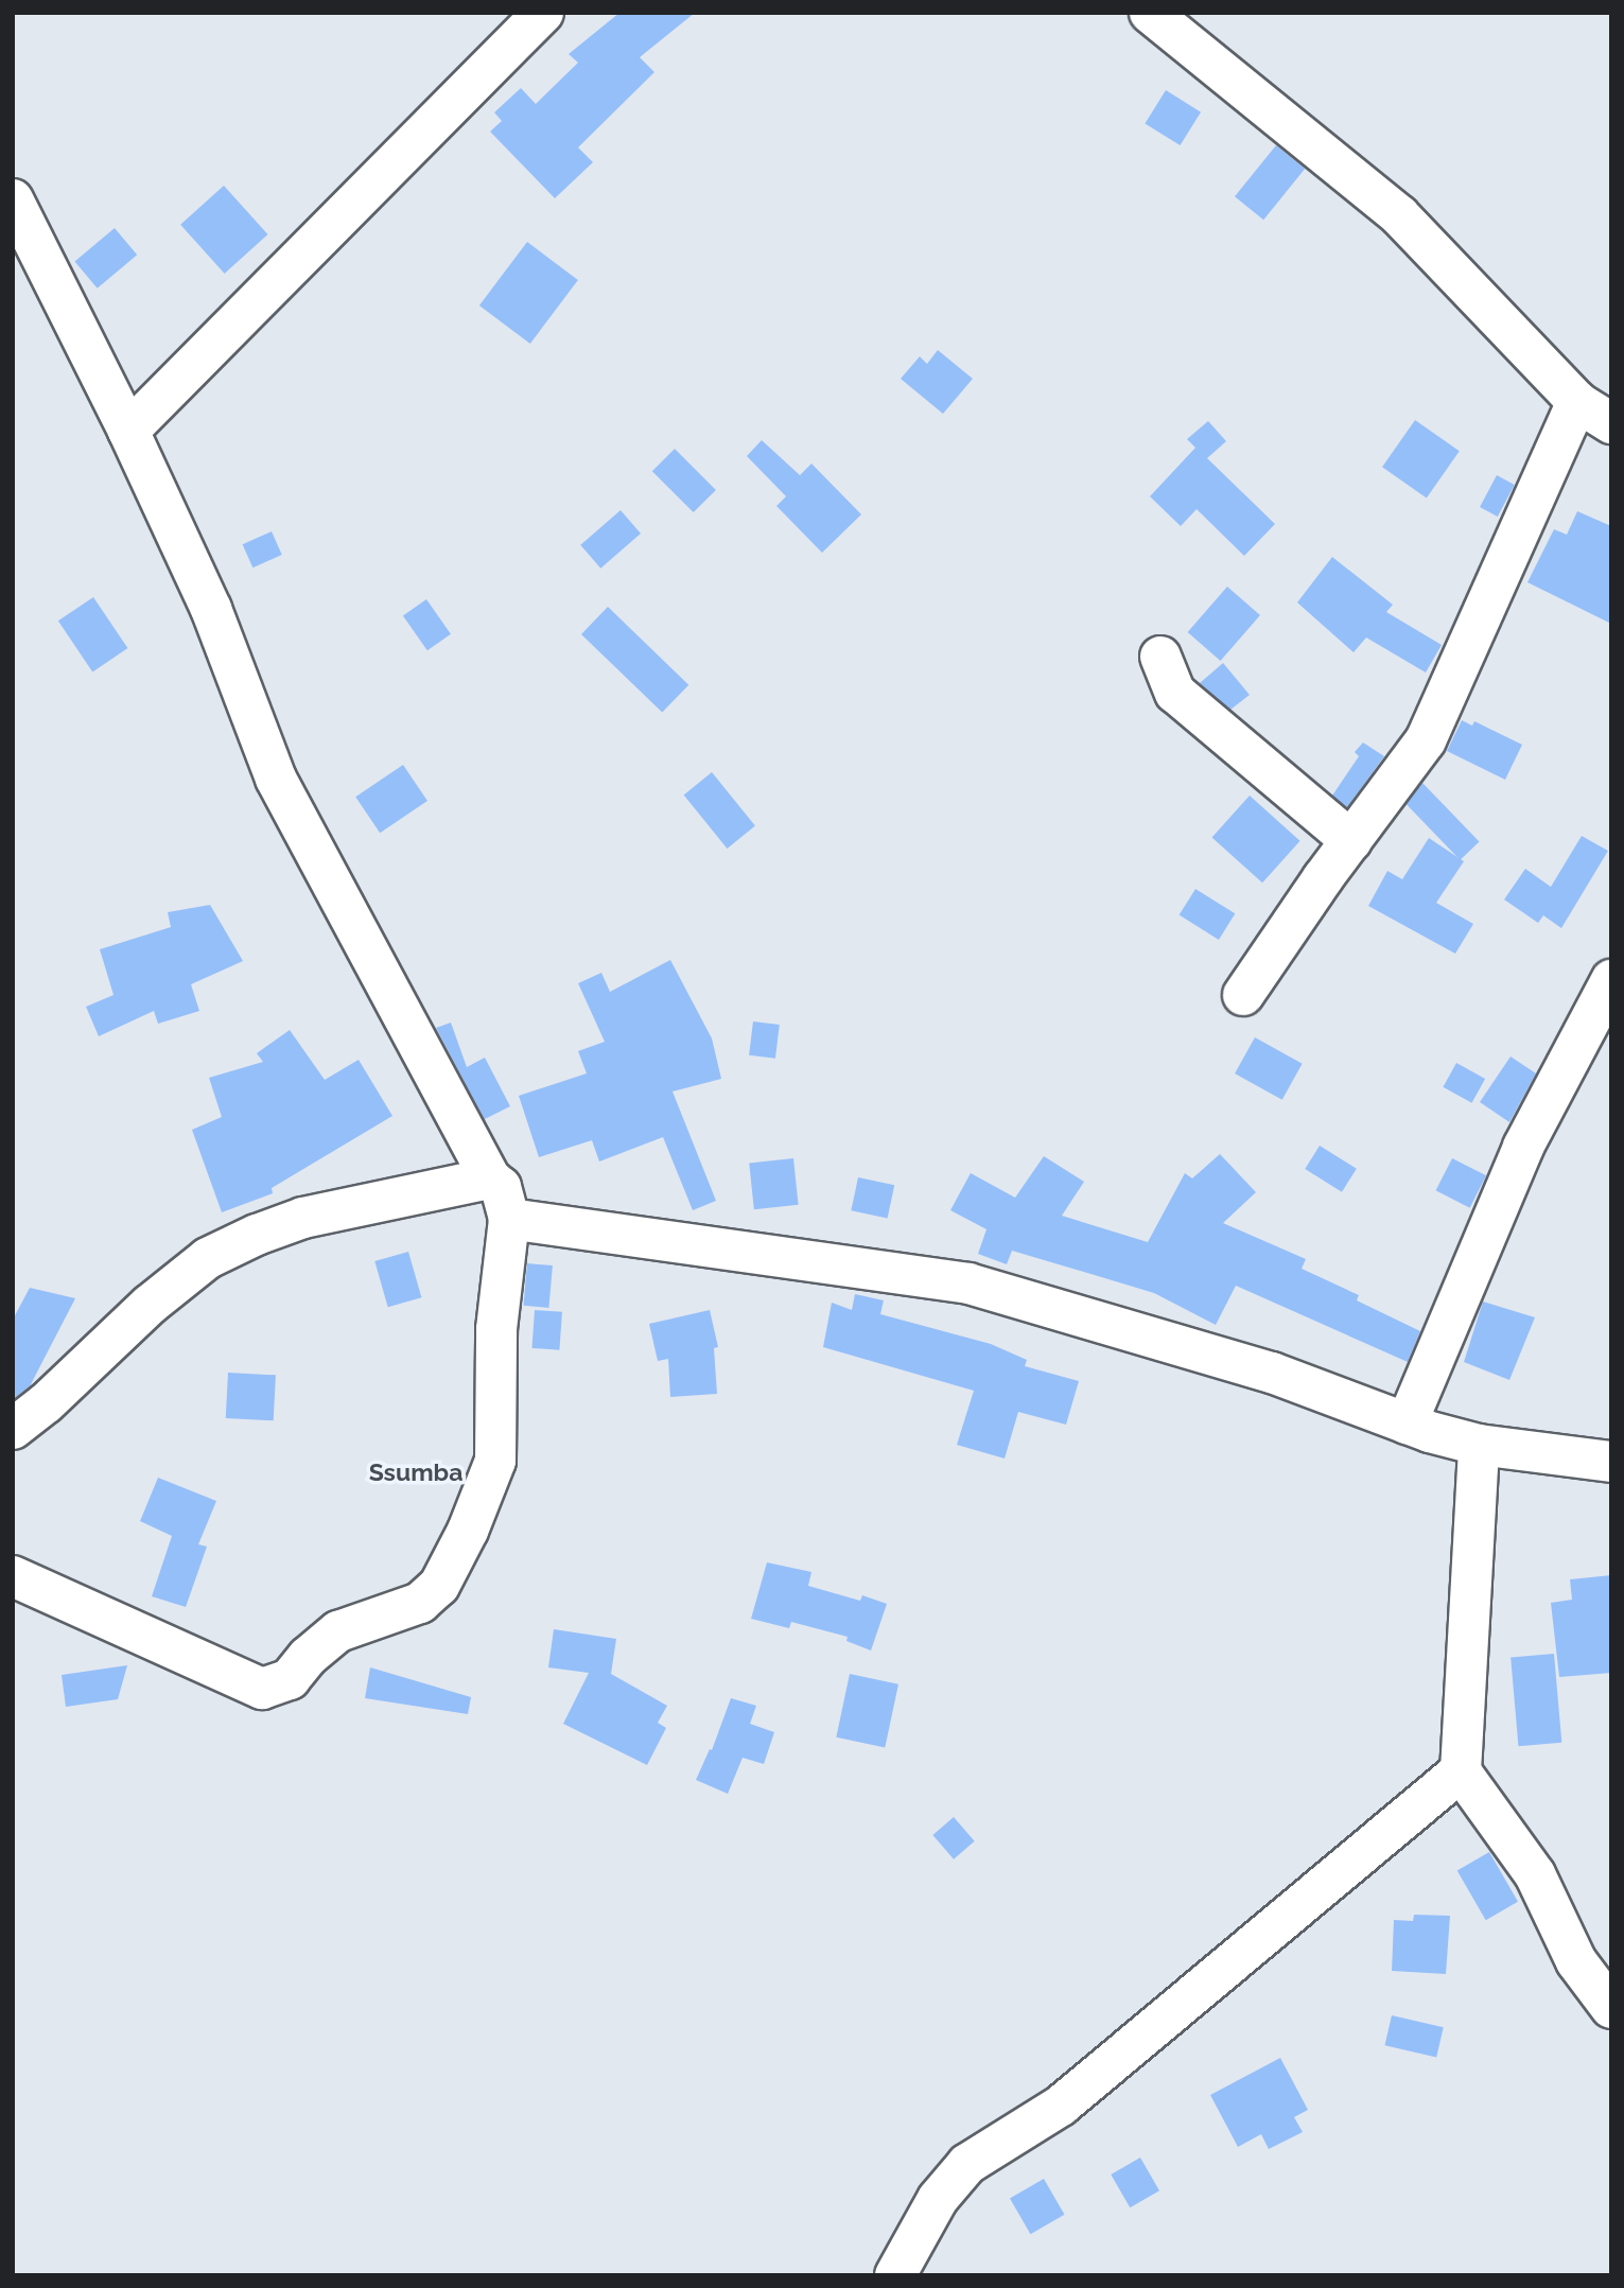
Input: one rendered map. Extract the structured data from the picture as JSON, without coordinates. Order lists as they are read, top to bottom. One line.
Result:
{"districts":["Ssumba"]}
